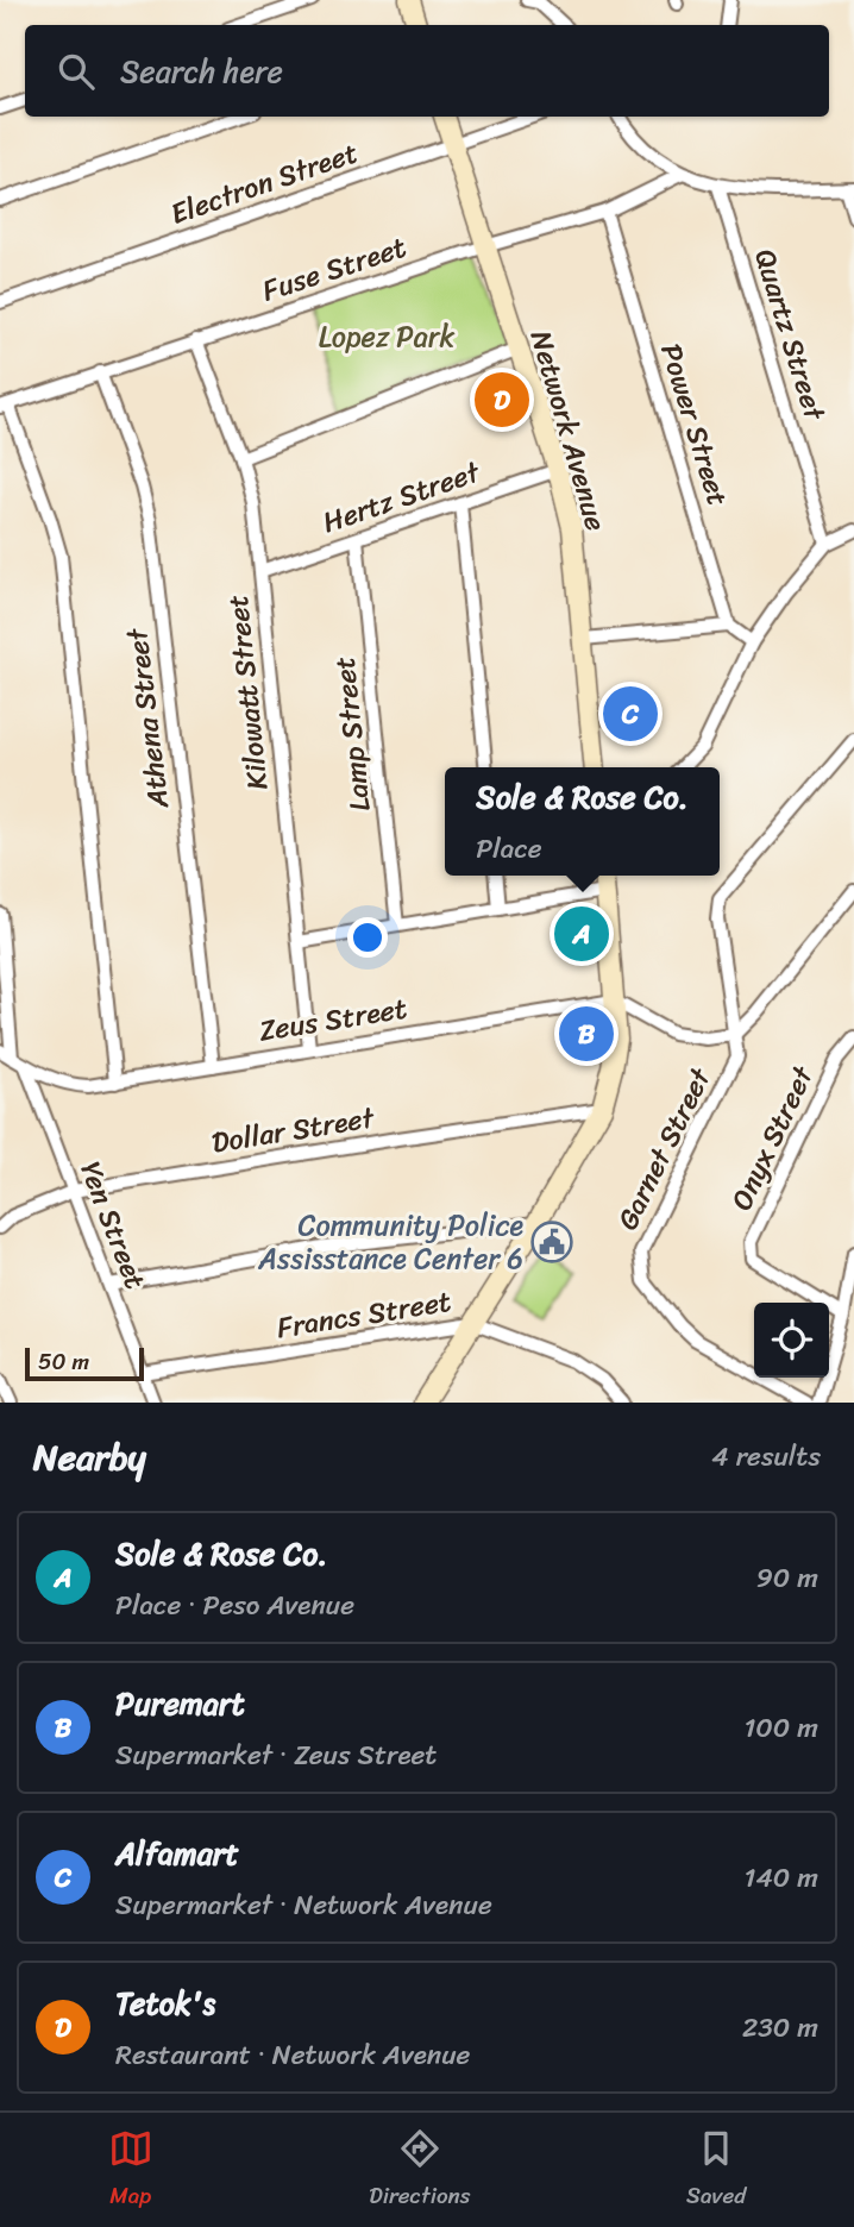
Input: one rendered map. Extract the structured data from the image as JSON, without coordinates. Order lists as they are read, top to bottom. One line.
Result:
{"streets":{"street":["Electron Street","Fuse Street","Quartz Street","Power Street","Network Avenue","Hertz Street","Kilowatt Street","Athena Street","Lamp Street","Zeus Street","Dollar Street","Onyx Street","Garnet Street","Yen Street","Francs Street"]},"crossings":[["Electron Street","Network Avenue"],["Fuse Street","Power Street"],["Fuse Street","Network Avenue"],["Fuse Street","Kilowatt Street"],["Fuse Street","Athena Street"],["Network Avenue","Hertz Street"],["Hertz Street","Kilowatt Street"],["Hertz Street","Lamp Street"],["Kilowatt Street","Zeus Street"],["Athena Street","Zeus Street"],["Zeus Street","Garnet Street"],["Zeus Street","Yen Street"],["Dollar Street","Yen Street"],["Yen Street","Francs Street"]],"parks":["Lopez Park"],"places":{"public building":["Community Police Assisstance Center 6"]},"scale_bar":"50 m","page":{"search":"Search here","pins":["D","C","A","B"],"popup":["Sole & Rose Co.","Place"],"scale":"50 m","heading":["Nearby","4 results"],"list":[{"mark":"A","name":"Sole & Rose Co.","note":"Place · Peso Avenue","value":"90 m"},{"mark":"B","name":"Puremart","note":"Supermarket · Zeus Street","value":"100 m"},{"mark":"C","name":"Alfamart","note":"Supermarket · Network Avenue","value":"140 m"},{"mark":"D","name":"Tetok's","note":"Restaurant · Network Avenue","value":"230 m"}],"nav":["Map","Directions","Saved"]}}
